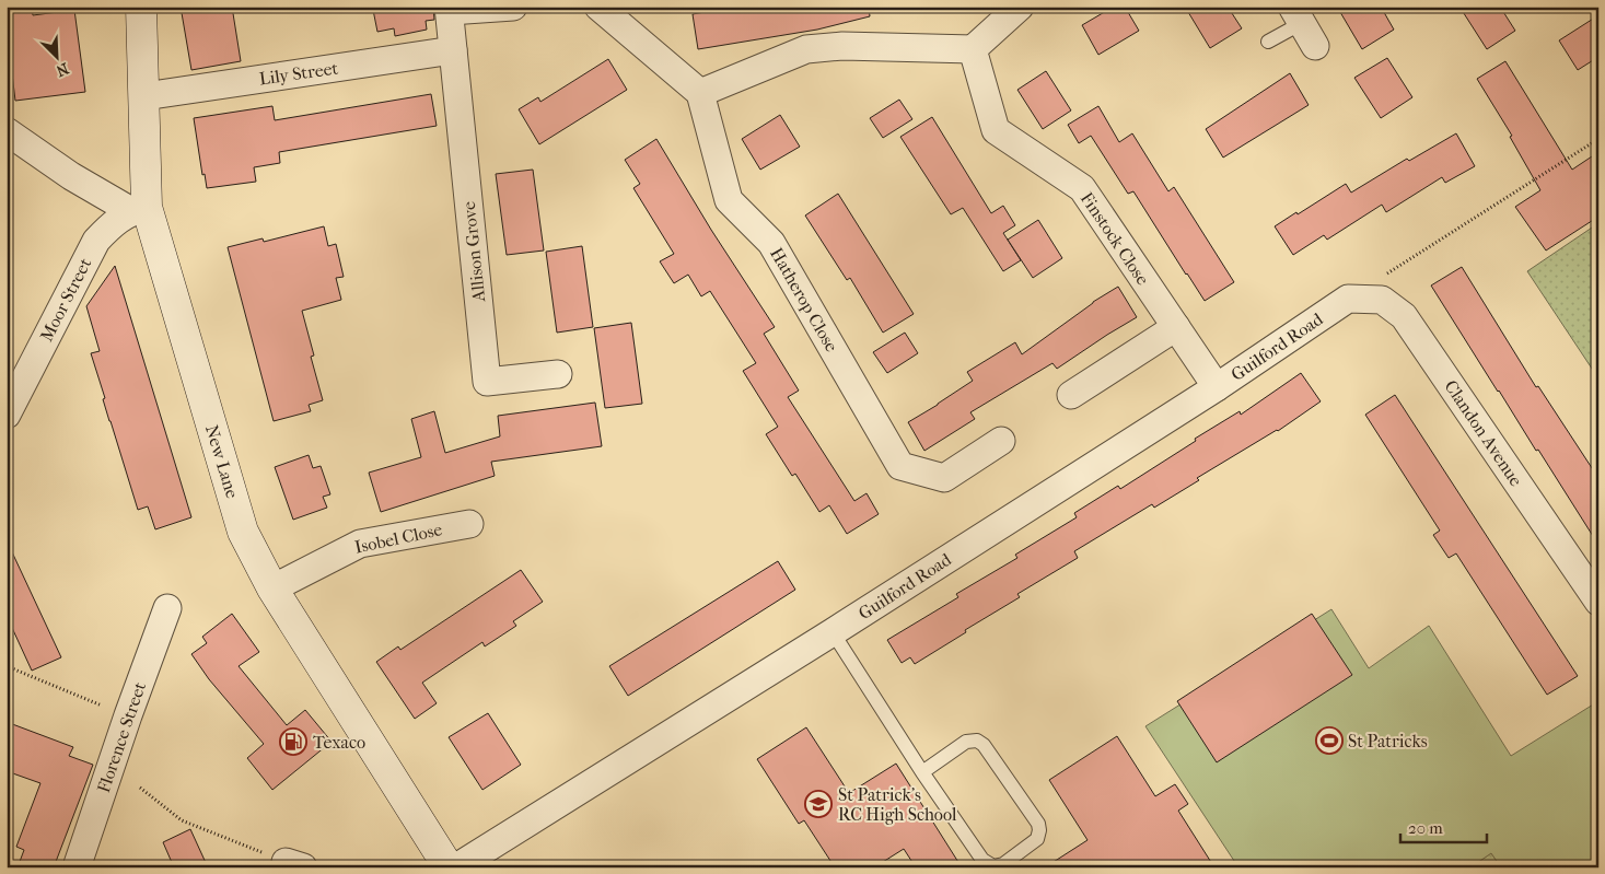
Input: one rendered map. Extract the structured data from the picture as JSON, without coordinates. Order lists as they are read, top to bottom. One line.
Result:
{"streets":{"street":["Lily Street","Finstock Close","Allison Grove","Moor Street","Hatherop Close","Guilford Road","Clandon Avenue","New Lane","Isobel Close","Florence Street"]},"crossings":[["Lily Street","Allison Grove"],["Lily Street","New Lane"],["Finstock Close","Guilford Road"],["Moor Street","New Lane"],["Guilford Road","Clandon Avenue"],["New Lane","Isobel Close"]],"places":{"sports":["St Patricks"],"fuel station":["Texaco"],"school or university":["St Patrick's RC High School"]},"scale_bar":"20 m","north":"bottom right"}
